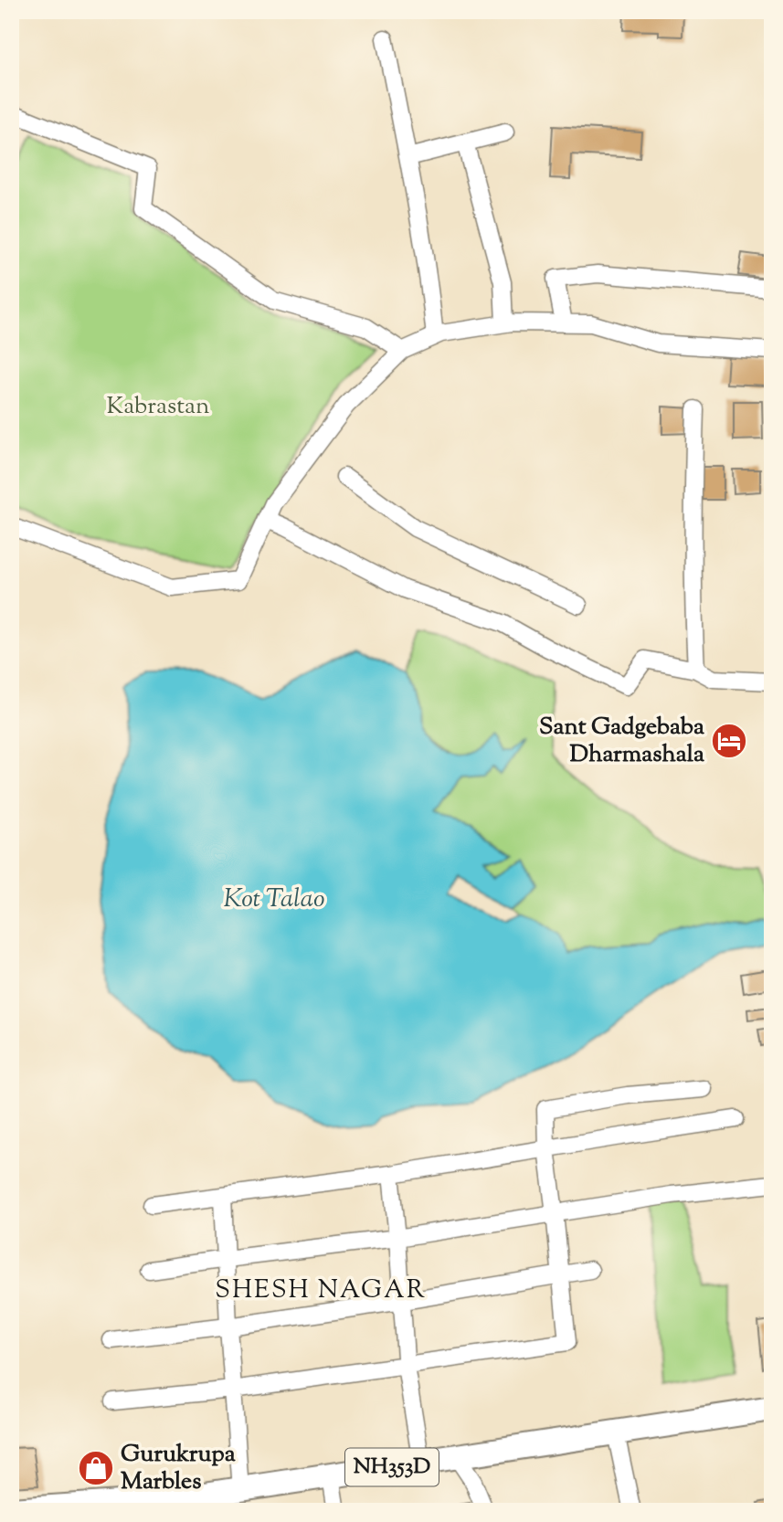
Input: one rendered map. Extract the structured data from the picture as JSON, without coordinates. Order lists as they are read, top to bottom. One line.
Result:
{"streets":{"highway":["NH353D"]},"districts":["SHESH NAGAR"],"water":["Kot Talao"],"parks":["Kabrastan"],"places":{"hotel":["Sant Gadgebaba Dharmashala"],"shop":["Gurukrupa Marbles"]}}
